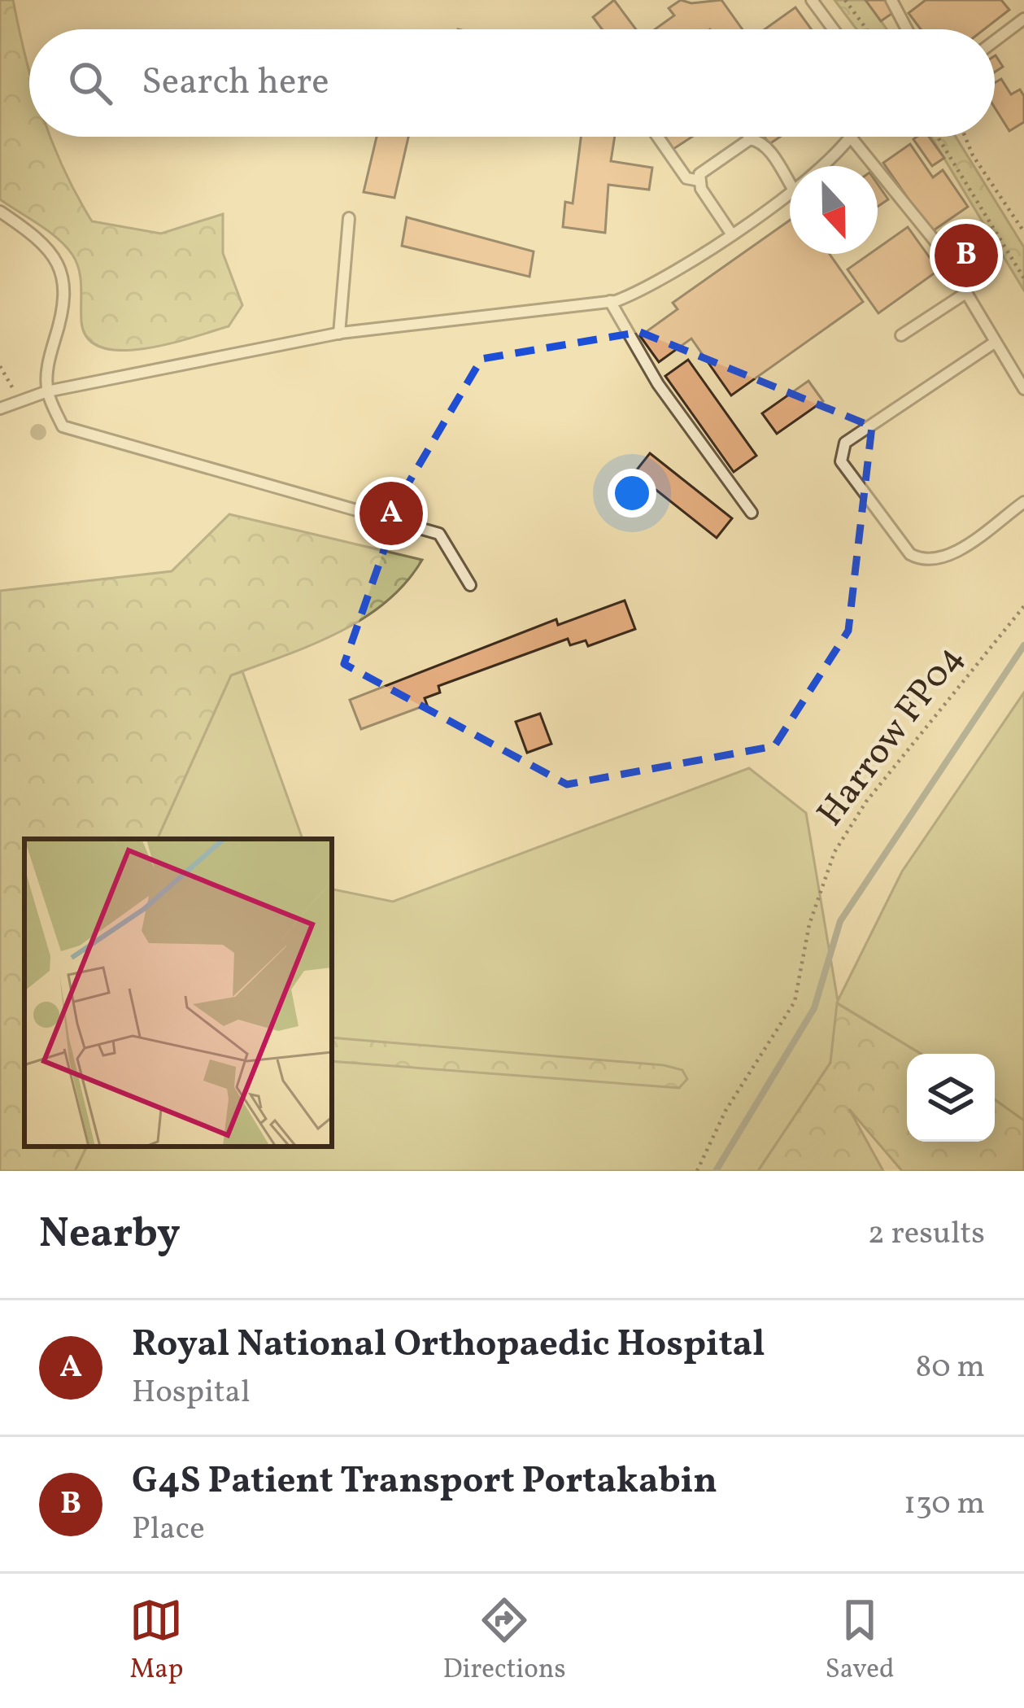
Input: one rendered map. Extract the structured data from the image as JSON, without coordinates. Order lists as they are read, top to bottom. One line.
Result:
{"streets":{"path":["Harrow FP04"]},"north":"bottom","page":{"search":"Search here","pins":["B","A"],"heading":["Nearby","2 results"],"list":[{"mark":"A","name":"Royal National Orthopaedic Hospital","note":"Hospital","value":"80 m"},{"mark":"B","name":"G4S Patient Transport Portakabin","note":"Place","value":"130 m"}],"nav":["Map","Directions","Saved"]}}
